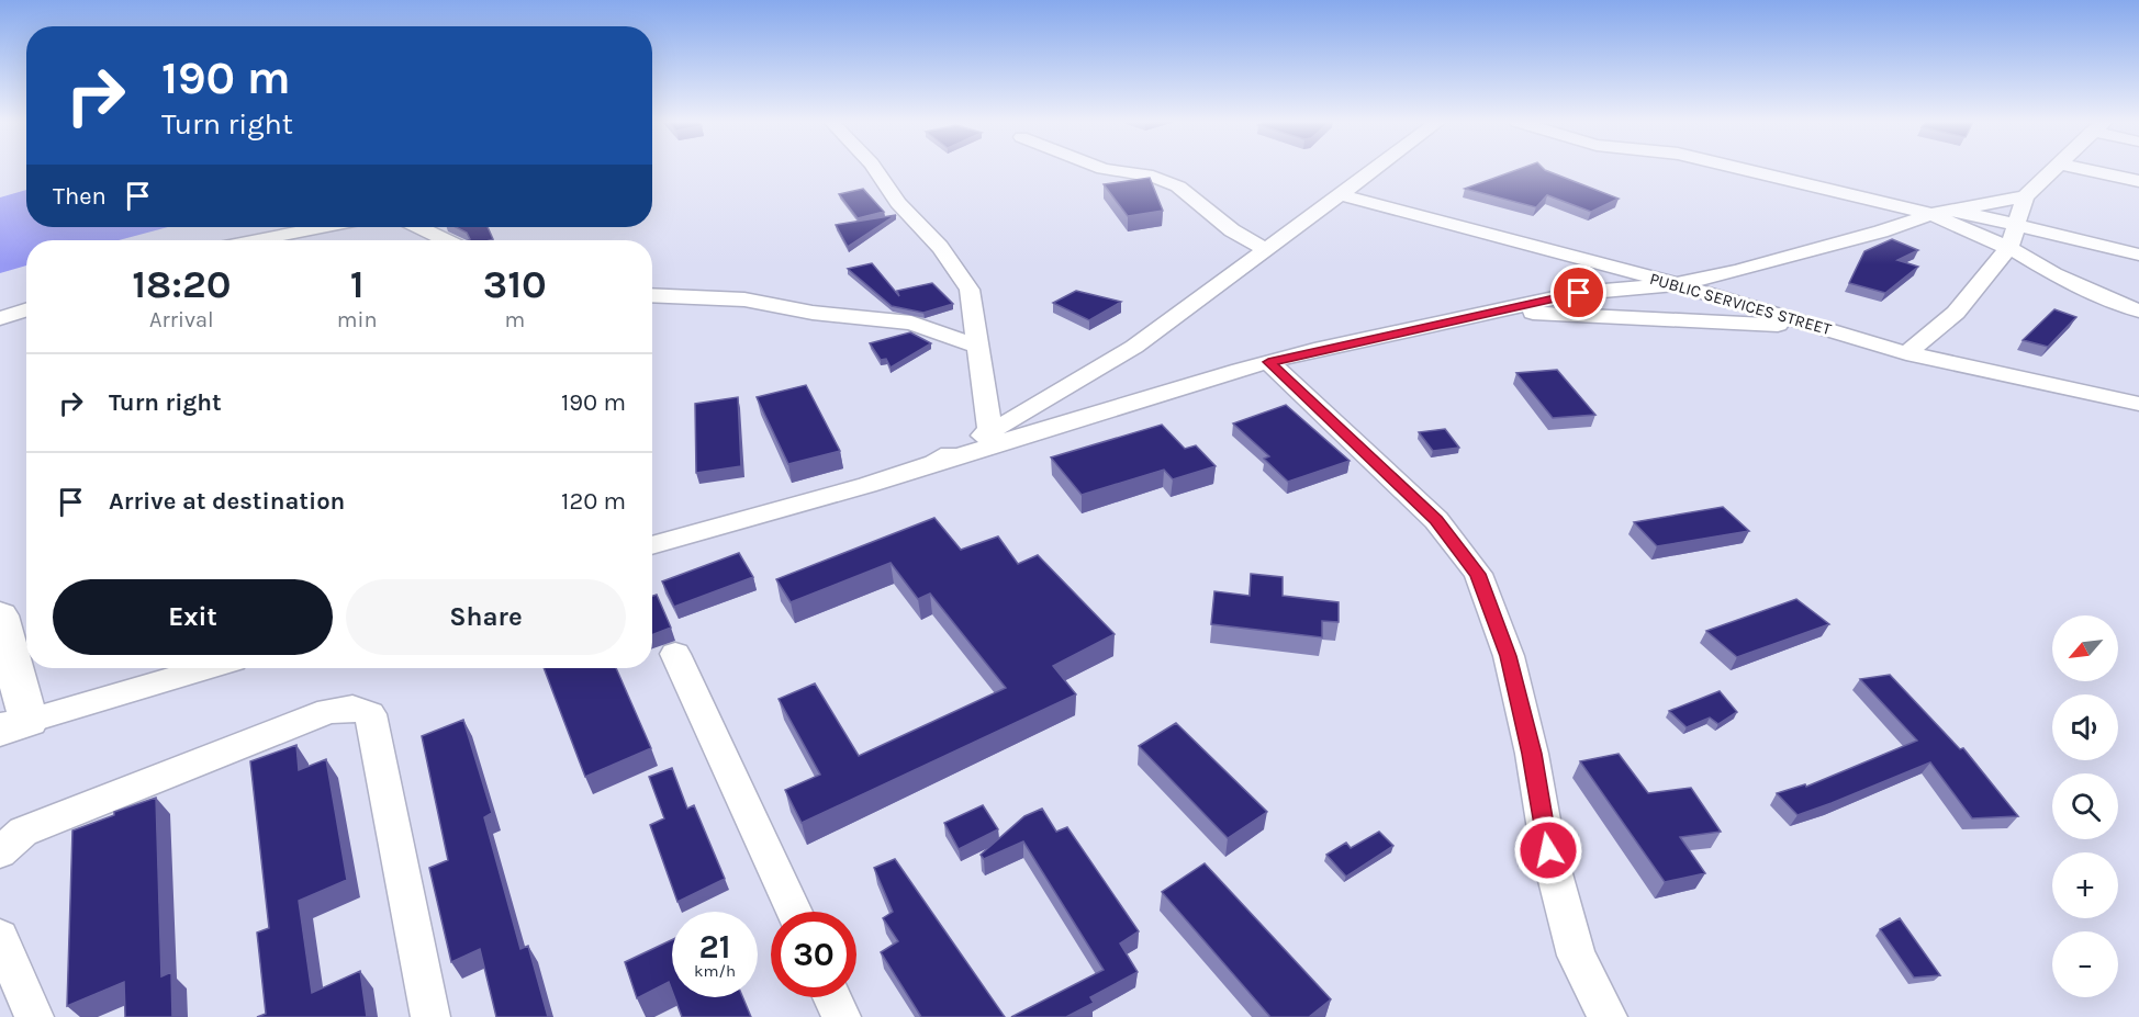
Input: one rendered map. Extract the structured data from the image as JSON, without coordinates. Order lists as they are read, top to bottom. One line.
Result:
{"streets":{"street":["PUBLIC SERVICES STREET"]},"north":"bottom left","page":{"turn":["190 m","Turn right"],"then":"Then","eta":["18:20","Arrival","1","min","310","m"],"list":[{"name":"Turn right","value":"190 m"},{"name":"Arrive at destination","value":"120 m"}],"buttons":["Exit","Share"],"map_buttons":["+","−"],"speed":"21 km/h","limit":"30"}}
